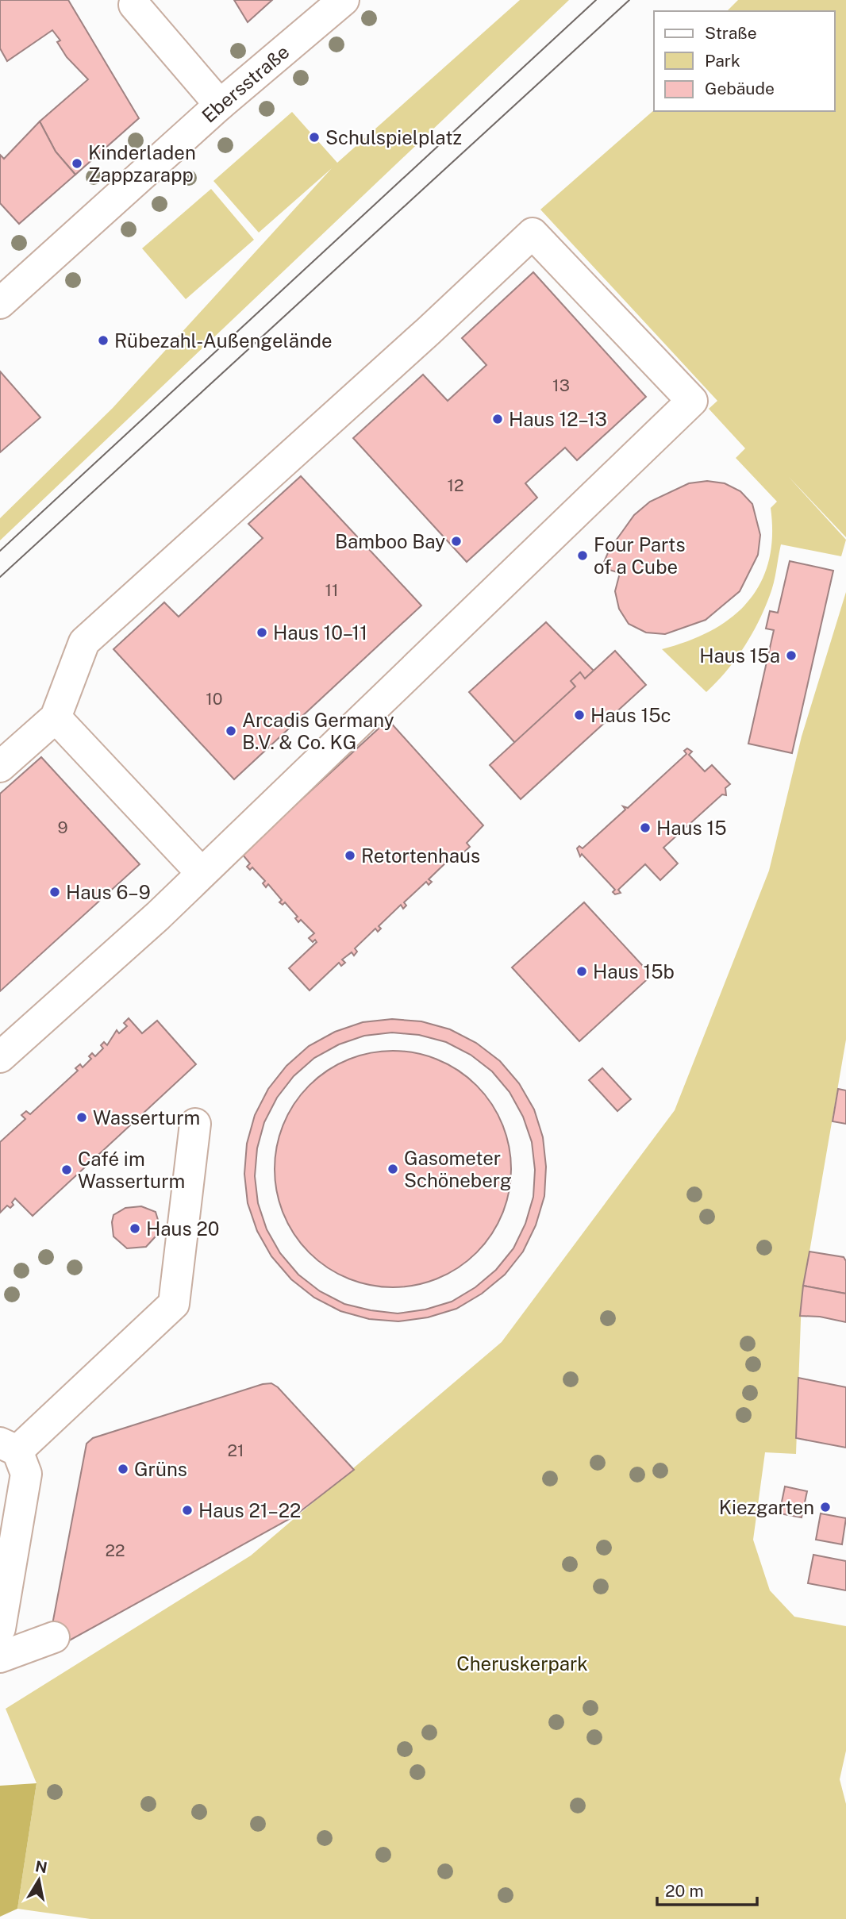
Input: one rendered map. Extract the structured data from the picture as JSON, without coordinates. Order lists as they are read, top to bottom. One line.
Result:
{"streets":{"street":["Ebersstraße"]},"parks":["Cheruskerpark"],"places":["Schulspielplatz","Kinderladen Zappzarapp","Rübezahl-Außengelände","Haus 12–13","Bamboo Bay","Four Parts of a Cube","Haus 10–11","Haus 15a","Haus 15c","Arcadis Germany B.V. & Co. KG","Haus 15","Retortenhaus","Haus 6–9","Haus 15b","Wasserturm","Gasometer Schöneberg","Café im Wasserturm","Haus 20","Grüns","Kiezgarten","Haus 21–22"],"house_numbers":["13","12","11","10","9","21","22"],"legend":["Straße","Park","Gebäude"],"scale_bar":"20 m","north":"top"}
